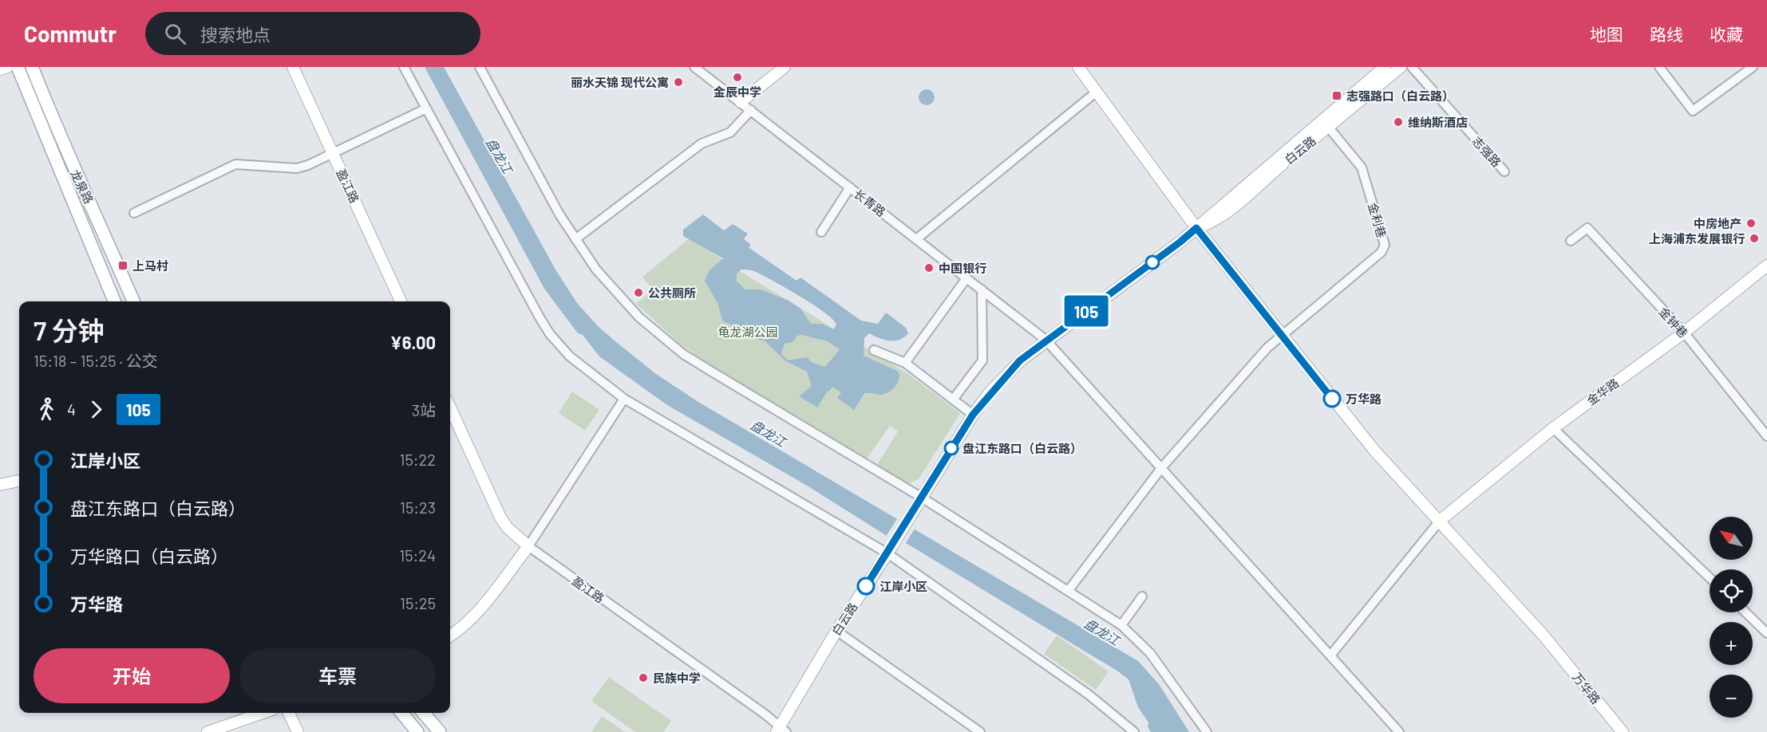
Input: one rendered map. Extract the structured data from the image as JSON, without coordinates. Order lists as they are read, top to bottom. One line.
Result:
{"streets":{"main road":["龙泉路"],"street":["白云路","志强路","盈江路","长青路","金利巷","金钟巷","金华路","万华路"]},"crossings":[["白云路","盈江路"],["白云路","长青路"],["白云路","金利巷"],["白云路","万华路"],["金利巷","万华路"],["金钟巷","金华路"],["金华路","万华路"]],"water":["盘龙江"],"parks":["龟龙湖公园"],"places":{"other":["金辰中学","丽水天锦 现代公寓","维纳斯酒店","中房地产","上海浦东发展银行","中国银行","公共厕所","万华路","盘江东路口（白云路）","江岸小区","民族中学"],"transit":["志强路口（白云路）","上马村"]},"lines":["bus line 105"],"north":"top left","page":{"header":"Commutr","search":"搜索地点","nav":["地图","路线","收藏"],"on_map":"105","heading":["7 分钟","15:18 – 15:25 · 公交","¥6.00"],"legs":["4","105","3站"],"list":[{"name":"江岸小区","value":"15:22"},{"name":"盘江东路口（白云路）","value":"15:23"},{"name":"万华路口（白云路）","value":"15:24"},{"name":"万华路","value":"15:25"}],"map_buttons":["+","−"],"buttons":["开始","车票"]}}
